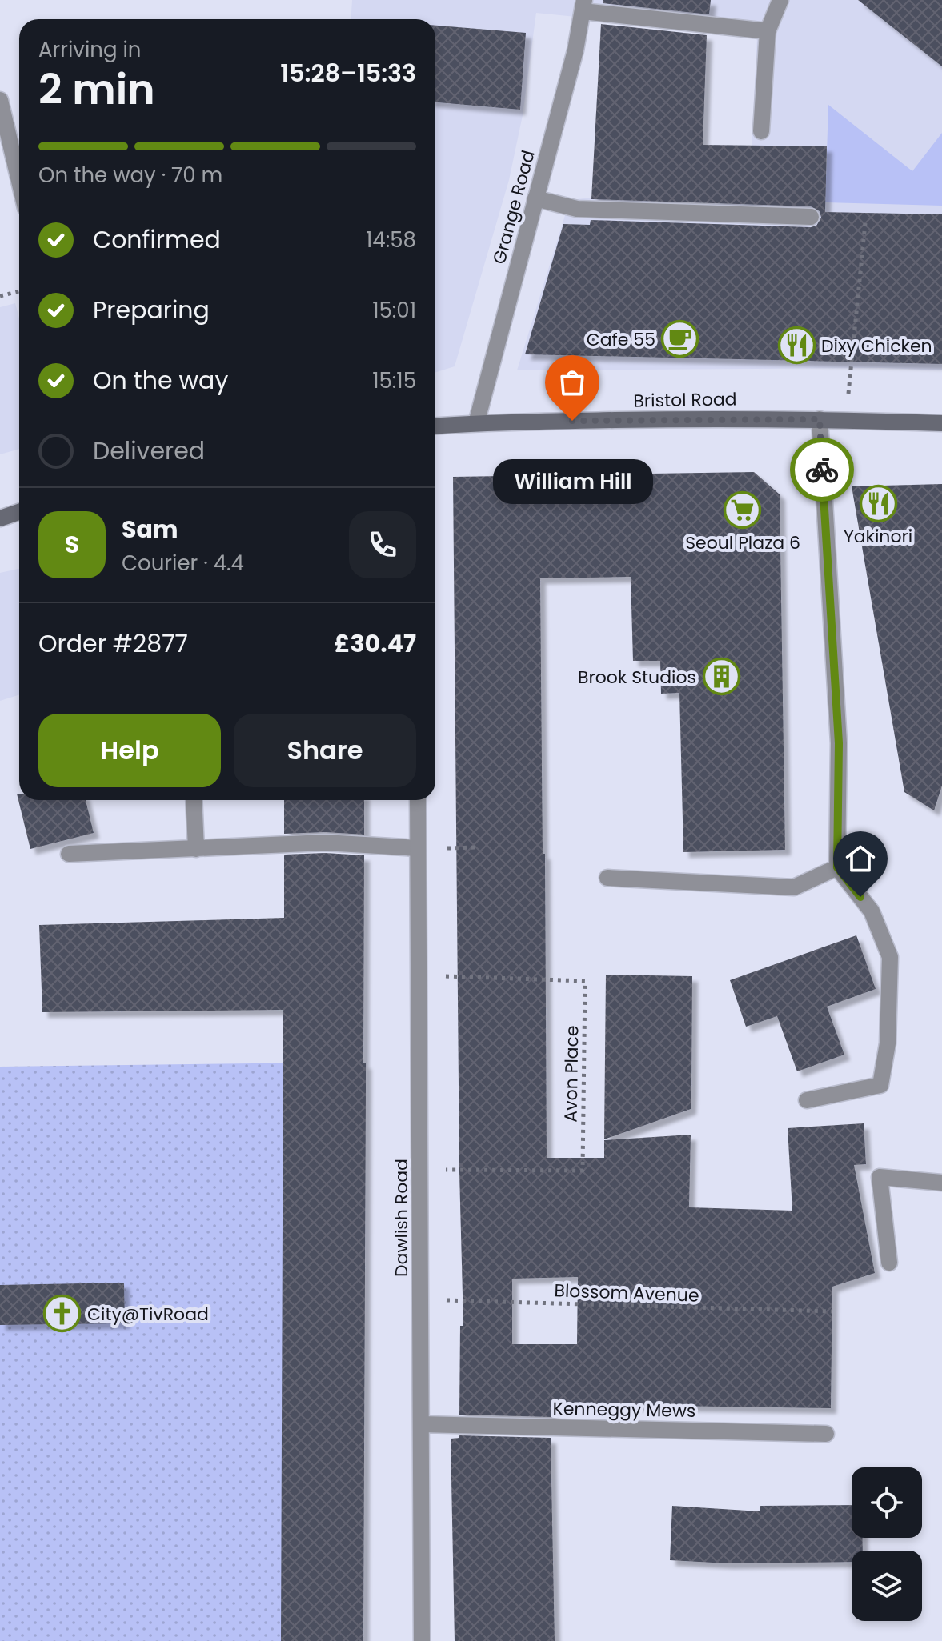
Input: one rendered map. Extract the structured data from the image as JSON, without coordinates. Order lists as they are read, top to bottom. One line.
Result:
{"streets":{"main road":["Bristol Road"],"street":["Grange Road","Dawlish Road","Kenneggy Mews"],"path":["Avon Place","Blossom Avenue"]},"crossings":[["Grange Road","Bristol Road"],["Avon Place","Dawlish Road"],["Dawlish Road","Blossom Avenue"],["Dawlish Road","Kenneggy Mews"]],"places":{"cafe":["Cafe 55"],"restaurant":["Dixy Chicken","Yakinori"],"other":["William Hill"],"supermarket":["Seoul Plaza 6"],"building":["Brook Studios"],"church":["City@TivRoad"]},"page":{"heading":["2 min","Arriving in","15:28–15:33"],"panel":["Sam","Courier · 4.4","Order #2877","£30.47"],"bar":"On the way · 70 m","list":[["Confirmed","14:58"],["Preparing","15:01"],["On the way","15:15"],"Delivered"],"bubble":"William Hill","round":"S","buttons":["Help","Share"]}}
